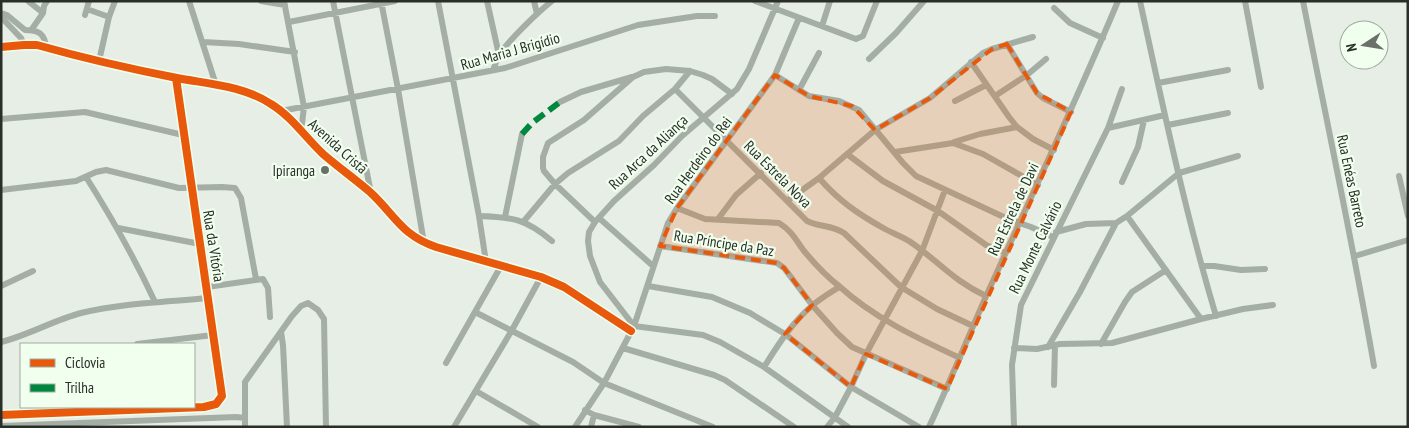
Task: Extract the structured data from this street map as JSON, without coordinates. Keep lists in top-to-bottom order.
{
  "streets": {
    "street": [
      "Rua Maria J Brigídio",
      "Avenida Cristã",
      "Rua Arca da Aliança",
      "Rua Herdeiro do Rei",
      "Rua Estrela Nova",
      "Rua Enéas Barreto",
      "Rua Estrela de Davi",
      "Rua Príncipe da Paz",
      "Rua da Vitória",
      "Rua Monte Calvário"
    ]
  },
  "crossings": [
    ["Rua Maria J Brigídio", "Avenida Cristã"],
    ["Avenida Cristã", "Rua Arca da Aliança"],
    ["Avenida Cristã", "Rua Herdeiro do Rei"],
    ["Avenida Cristã", "Rua da Vitória"],
    ["Rua Arca da Aliança", "Rua Herdeiro do Rei"],
    ["Rua Arca da Aliança", "Rua Estrela Nova"],
    ["Rua Herdeiro do Rei", "Rua Estrela Nova"],
    ["Rua Herdeiro do Rei", "Rua Príncipe da Paz"],
    ["Rua Estrela Nova", "Rua Estrela de Davi"],
    ["Rua Estrela de Davi", "Rua Príncipe da Paz"]
  ],
  "places": ["Ipiranga"],
  "legend": ["Ciclovia", "Trilha"],
  "north": "left"
}
